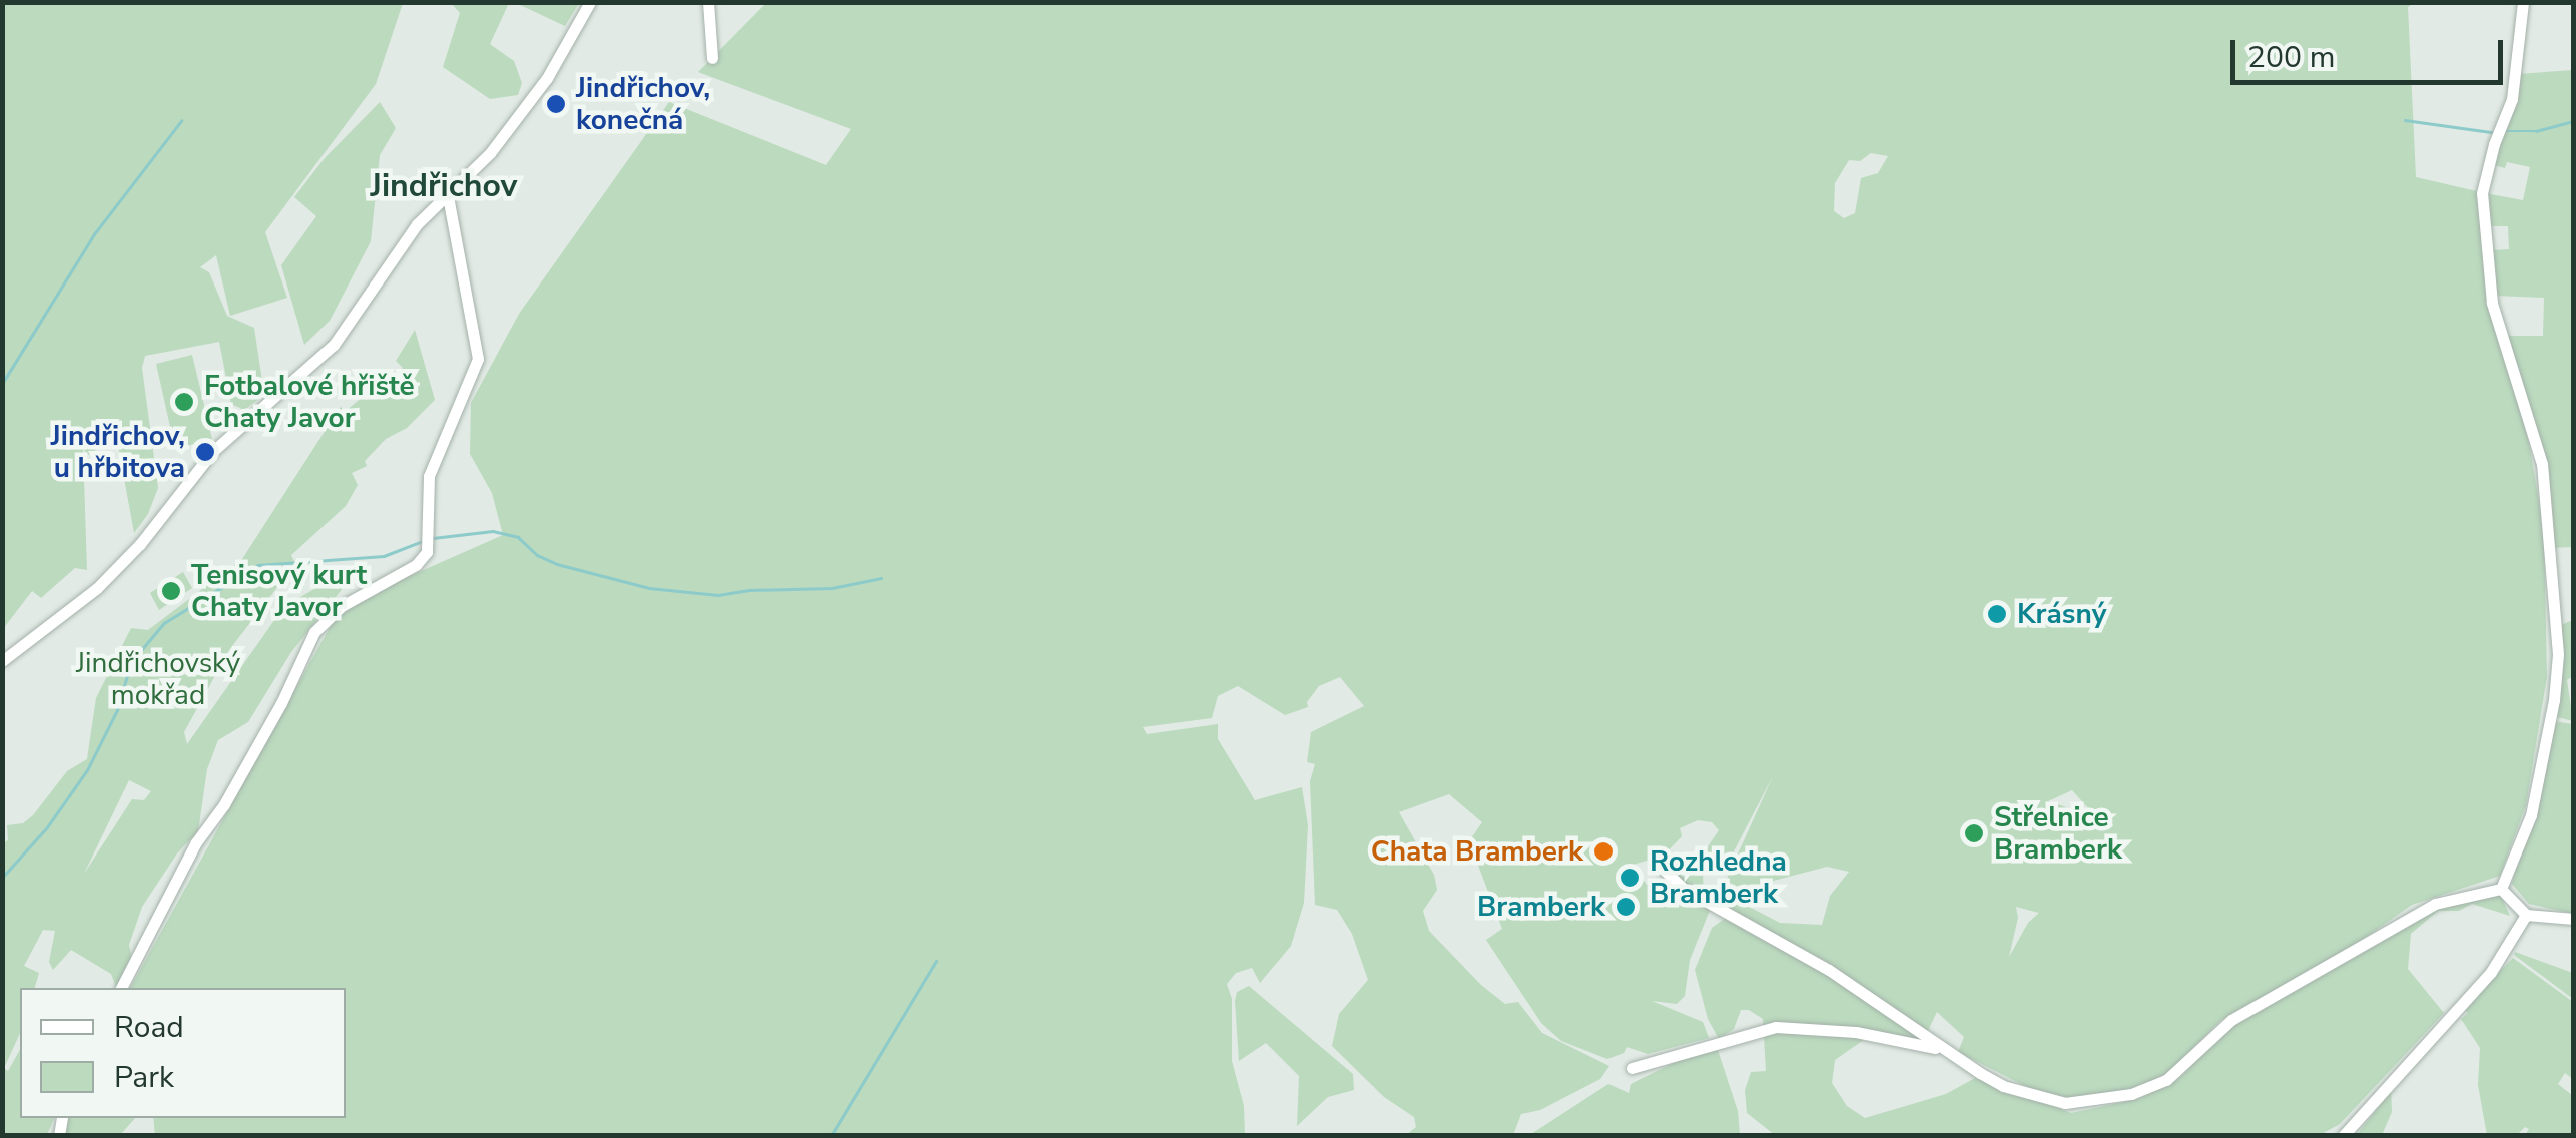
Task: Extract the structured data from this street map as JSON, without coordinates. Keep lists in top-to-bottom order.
{
  "districts": ["Jindřichov"],
  "parks": ["Jindřichovský mokřad"],
  "places": [
    "Jindřichov, konečná",
    "Fotbalové hřiště Chaty Javor",
    "Jindřichov, u hřbitova",
    "Tenisový kurt Chaty Javor",
    "Krásný",
    "Střelnice Bramberk",
    "Chata Bramberk",
    "Rozhledna Bramberk",
    "Bramberk"
  ],
  "legend": ["Road", "Park"],
  "scale_bar": "200 m"
}
